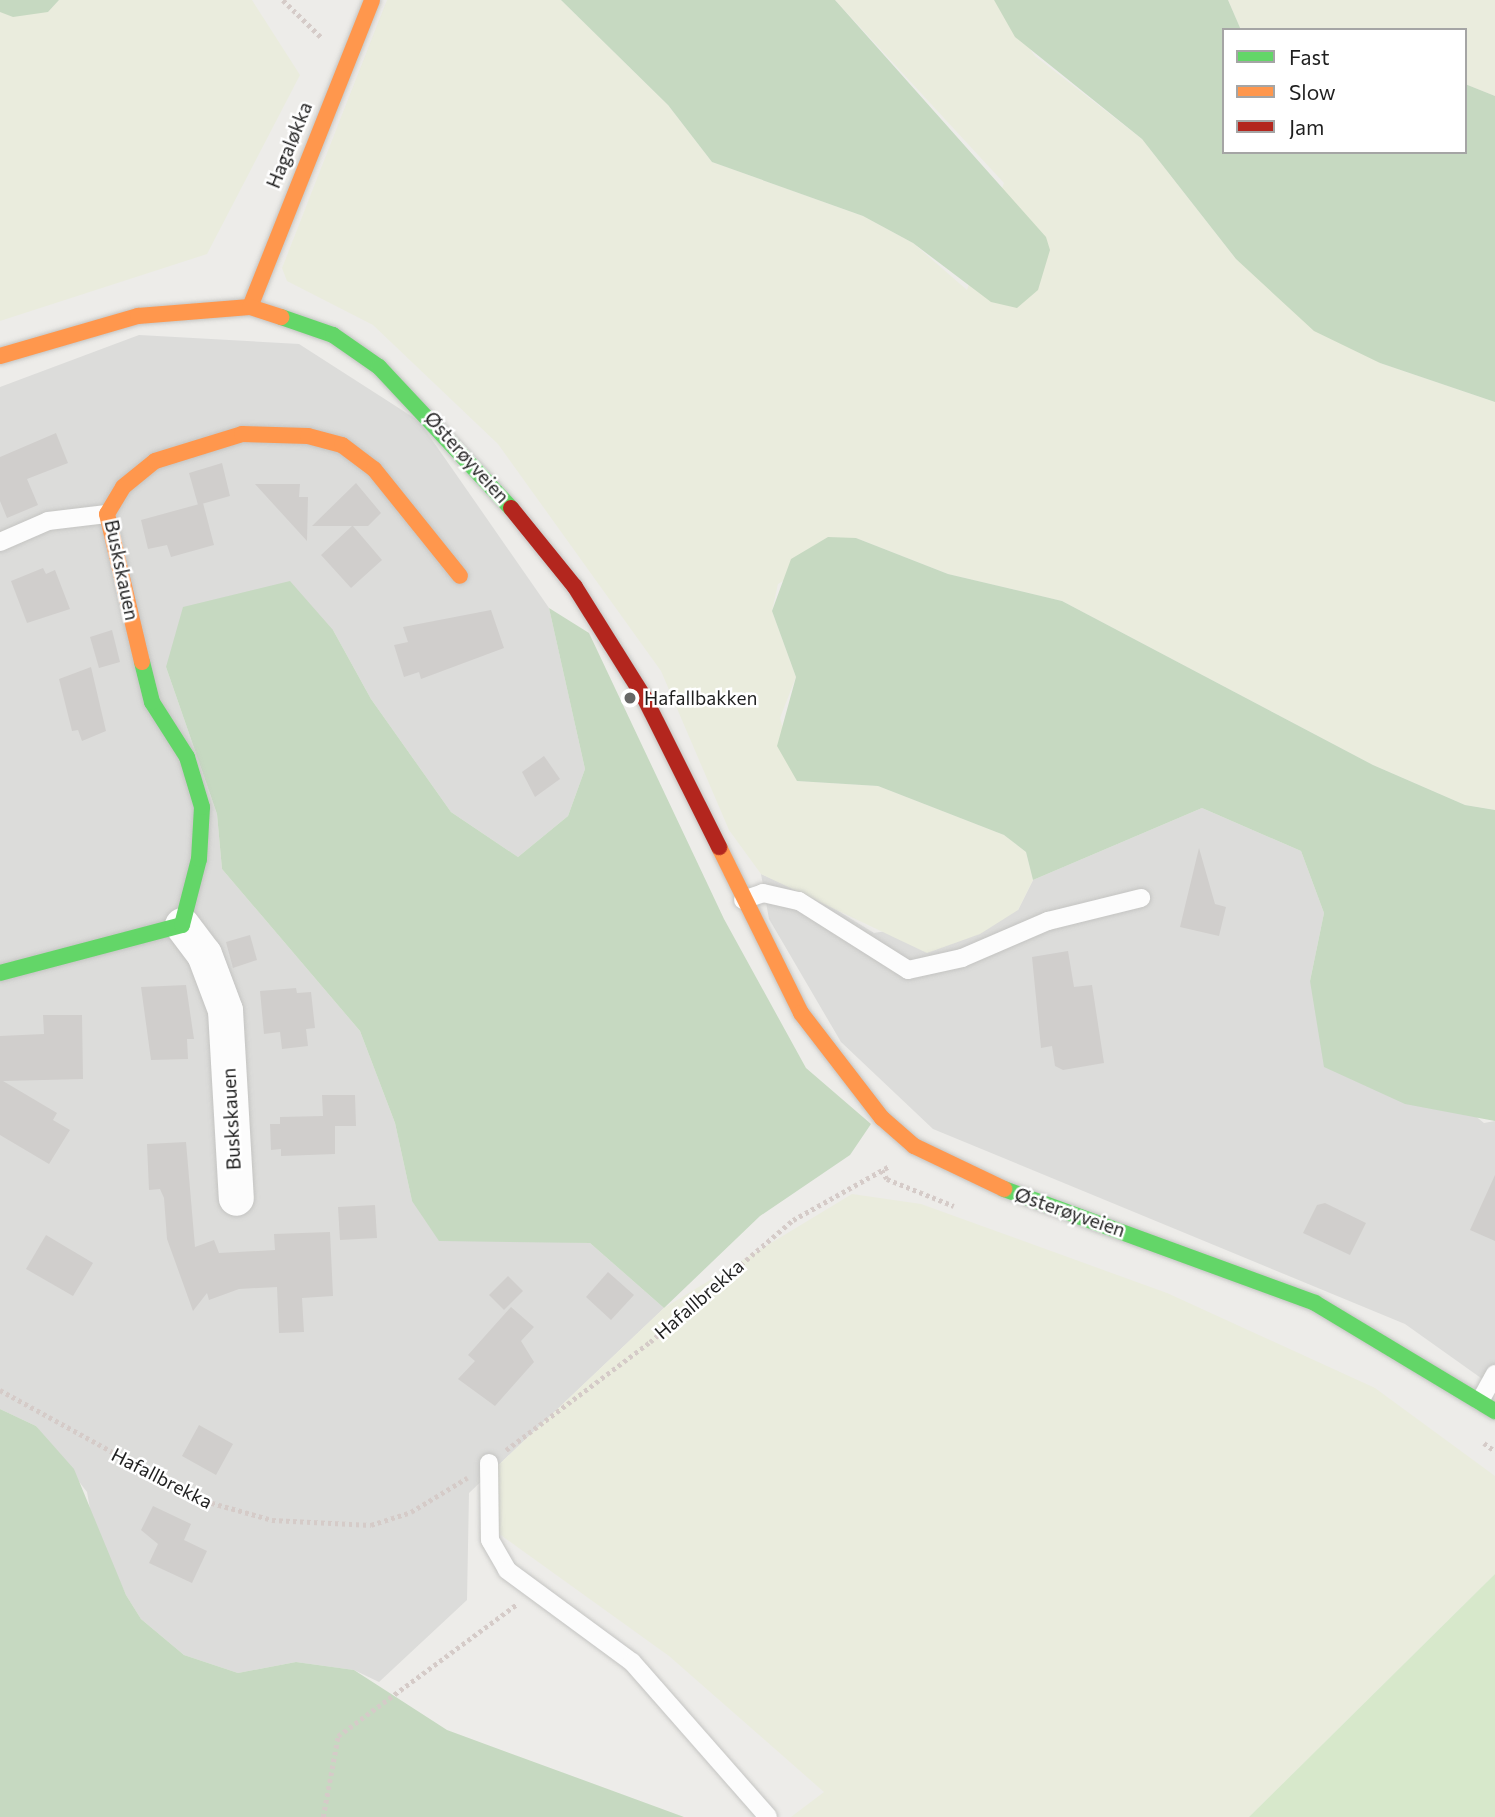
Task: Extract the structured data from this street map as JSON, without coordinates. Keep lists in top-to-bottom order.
{
  "streets": {
    "main road": ["Hagaløkka", "Østerøyveien", "Buskskauen"],
    "path": ["Hafallbrekka"]
  },
  "crossings": [
    ["Hagaløkka", "Østerøyveien"],
    ["Østerøyveien", "Hafallbrekka"]
  ],
  "places": ["Hafallbakken"],
  "legend": ["Fast", "Slow", "Jam"]
}
